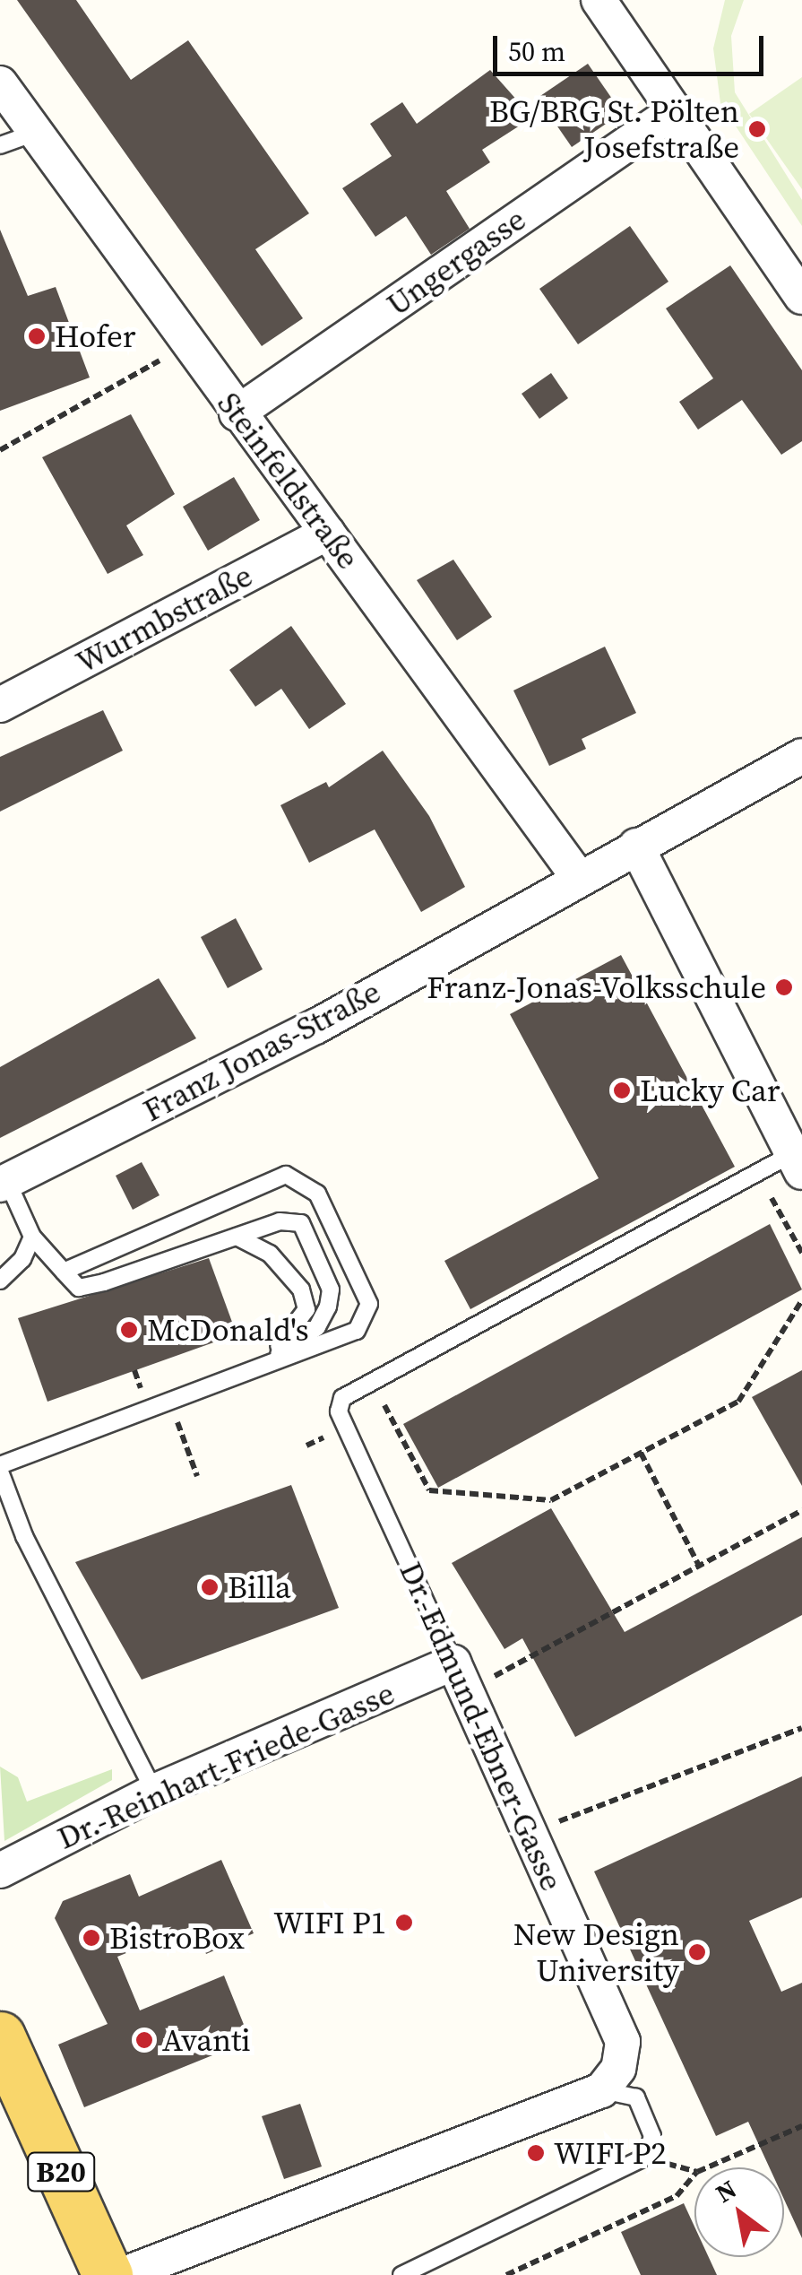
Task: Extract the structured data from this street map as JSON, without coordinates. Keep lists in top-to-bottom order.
{
  "streets": {
    "main road": ["B20"],
    "street": [
      "Ungergasse",
      "Steinfeldstraße",
      "Wurmbstraße",
      "Franz Jonas-Straße",
      "Dr.-Edmund-Ebner-Gasse",
      "Dr.-Reinhart-Friede-Gasse"
    ]
  },
  "crossings": [
    ["Ungergasse", "Steinfeldstraße"],
    ["Steinfeldstraße", "Wurmbstraße"],
    ["Steinfeldstraße", "Franz Jonas-Straße"],
    ["Dr.-Edmund-Ebner-Gasse", "Dr.-Reinhart-Friede-Gasse"]
  ],
  "places": [
    "BG/BRG St. Pölten Josefstraße",
    "Hofer",
    "Franz-Jonas-Volksschule",
    "Lucky Car",
    "McDonald's",
    "Billa",
    "WIFI P1",
    "BistroBox",
    "New Design University",
    "Avanti",
    "WIFI P2"
  ],
  "scale_bar": "50 m",
  "north": "top left"
}
